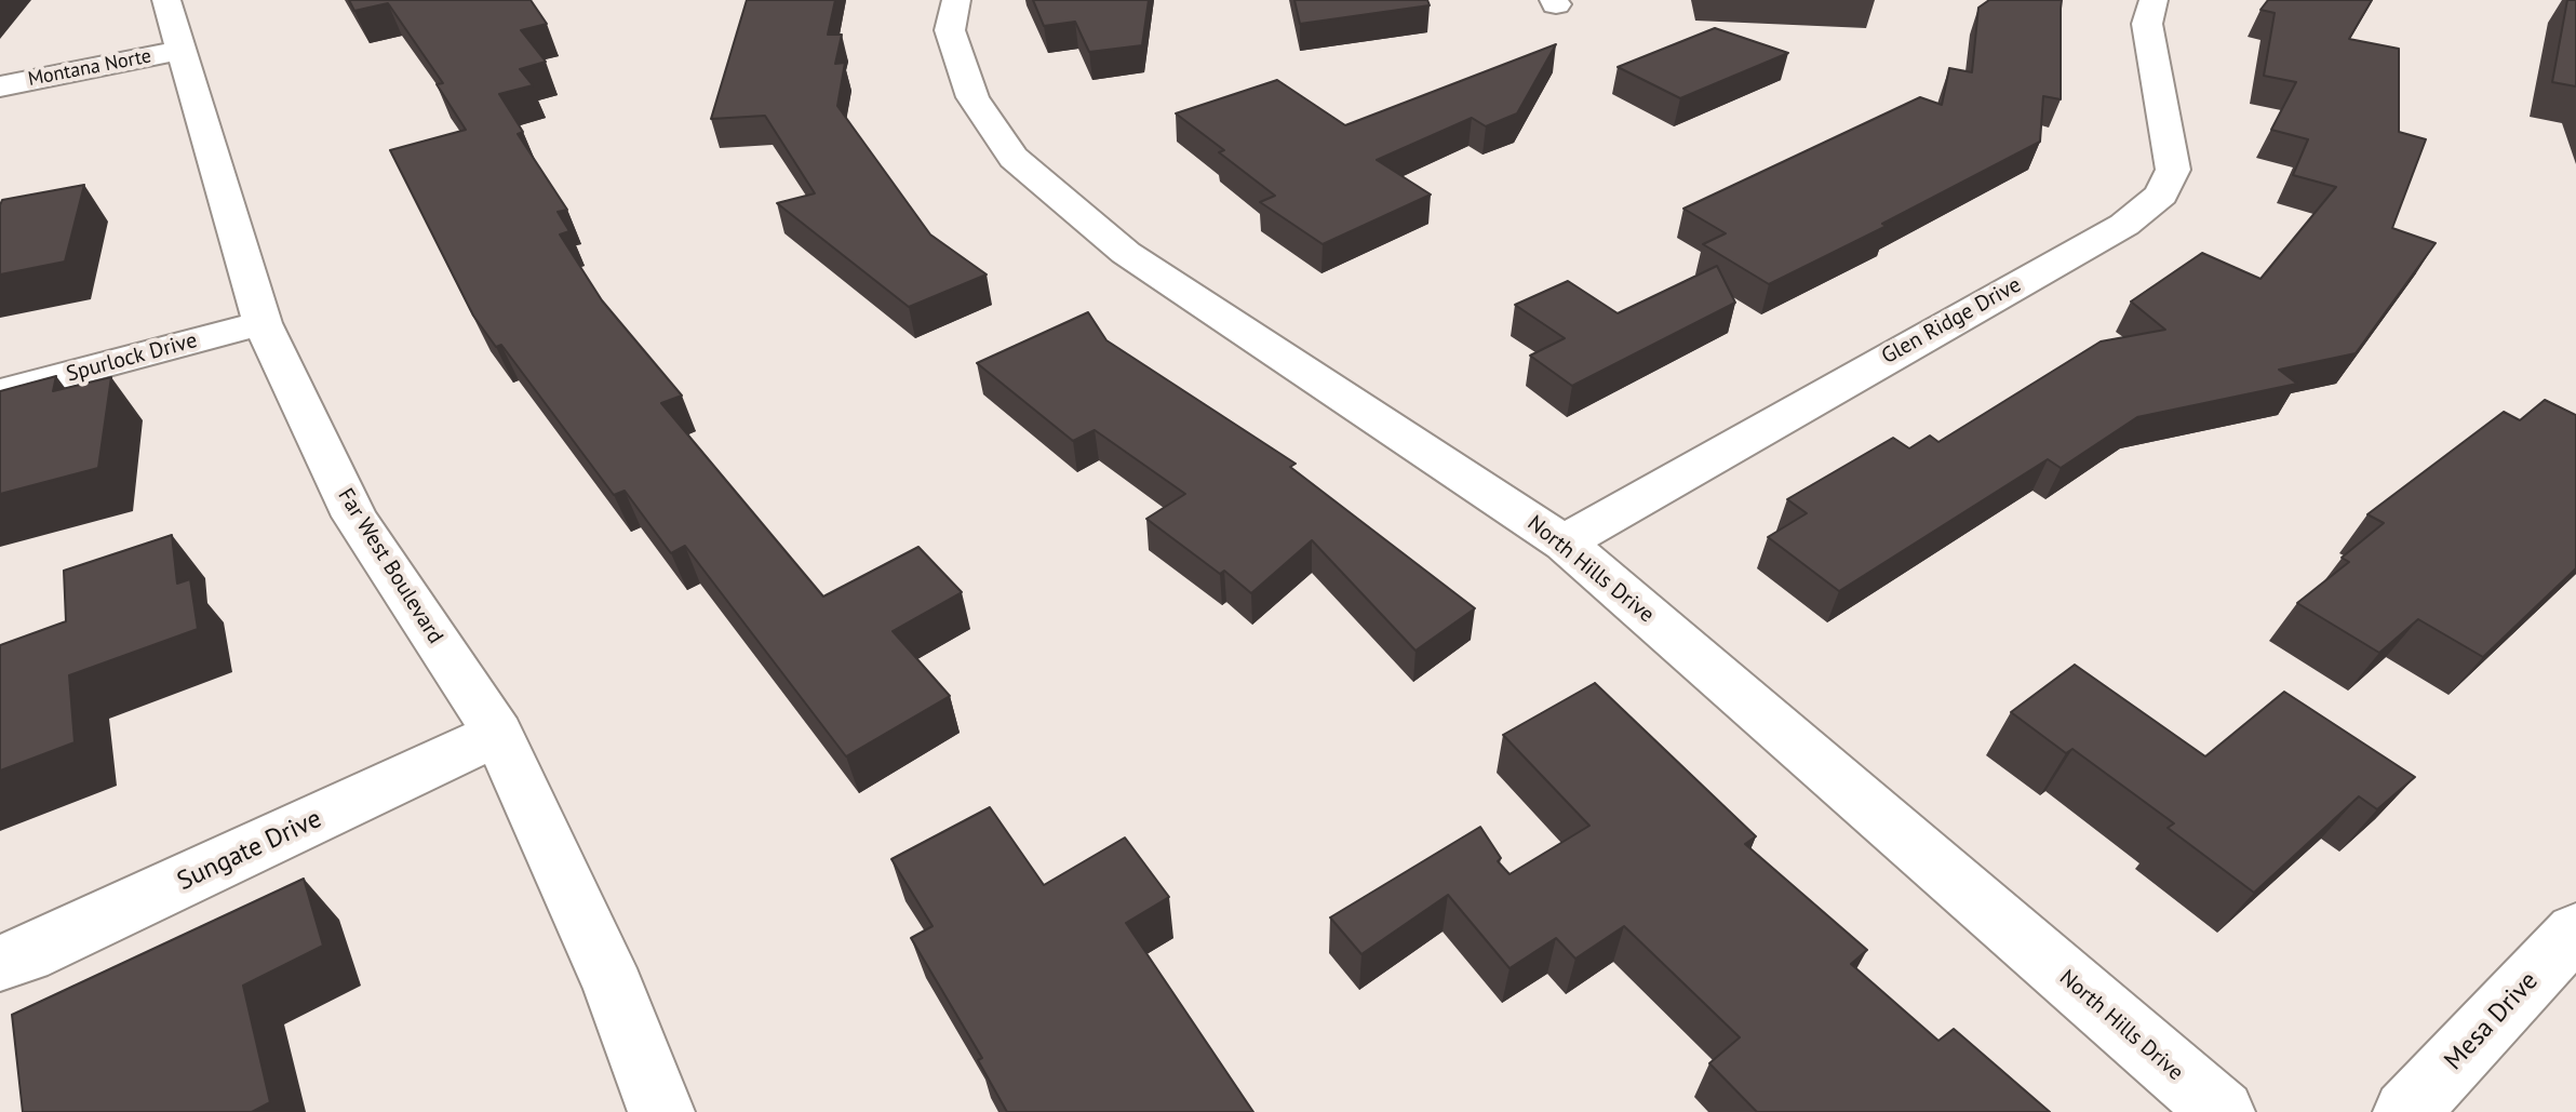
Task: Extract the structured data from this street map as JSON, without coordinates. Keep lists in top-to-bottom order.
{
  "streets": {
    "street": [
      "Montana Norte",
      "Glen Ridge Drive",
      "Spurlock Drive",
      "Far West Boulevard",
      "North Hills Drive",
      "Sungate Drive",
      "Mesa Drive"
    ]
  },
  "crossings": [
    ["Montana Norte", "Far West Boulevard"],
    ["Glen Ridge Drive", "North Hills Drive"],
    ["Spurlock Drive", "Far West Boulevard"],
    ["Far West Boulevard", "Sungate Drive"]
  ]
}
